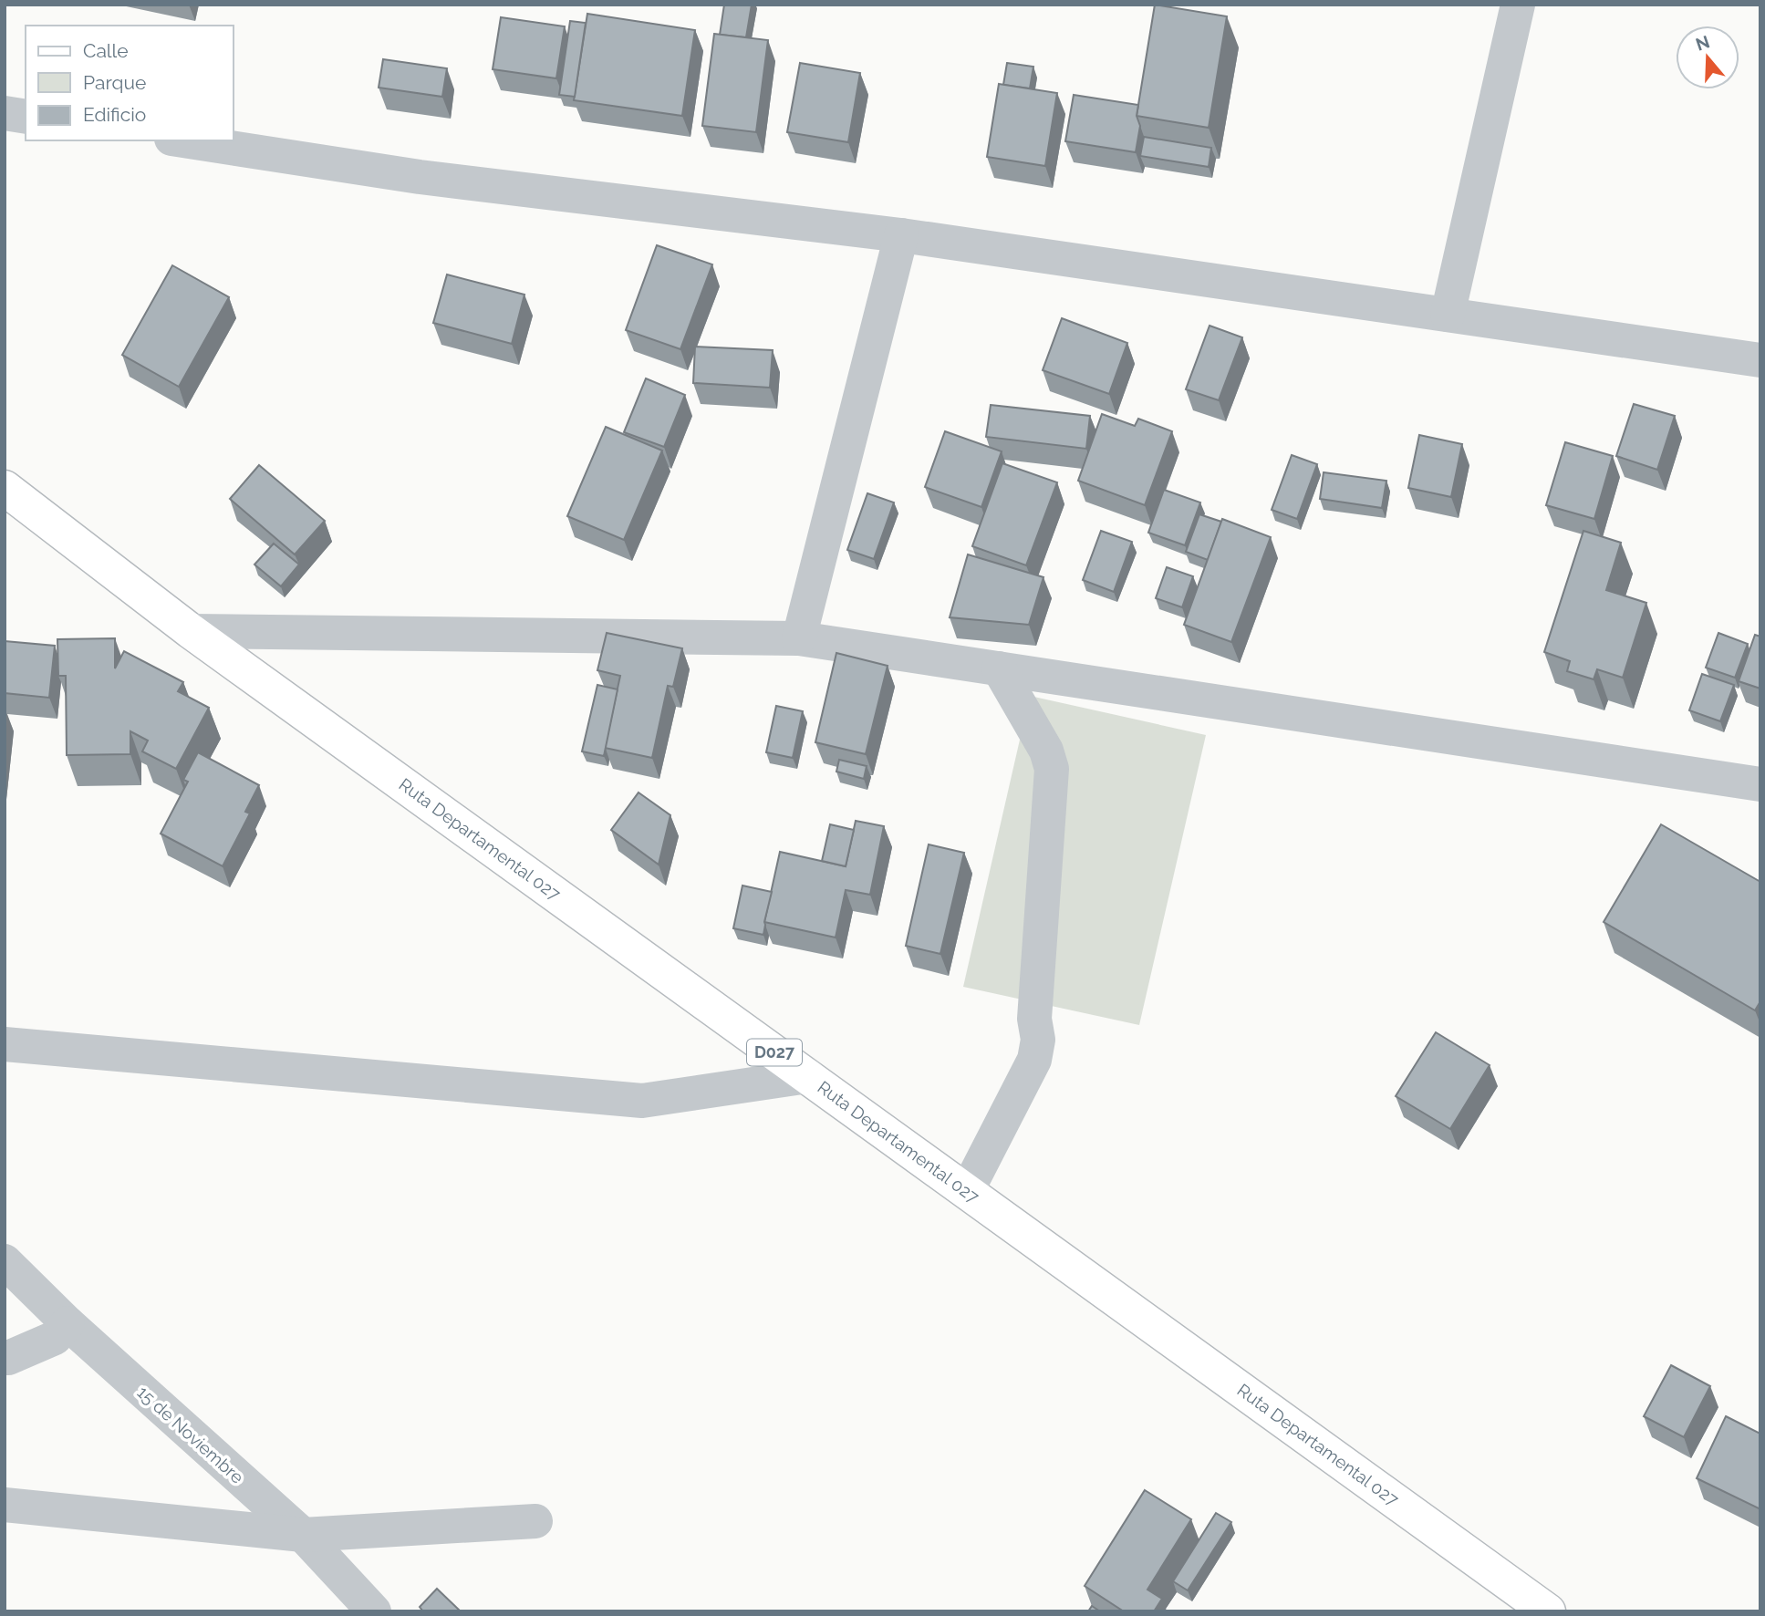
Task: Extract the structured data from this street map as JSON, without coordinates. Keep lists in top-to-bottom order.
{
  "streets": {
    "main road": ["Ruta Departamental 027", "D027"],
    "street": ["15 de Noviembre"]
  },
  "legend": ["Calle", "Parque", "Edificio"],
  "north": "top"
}
